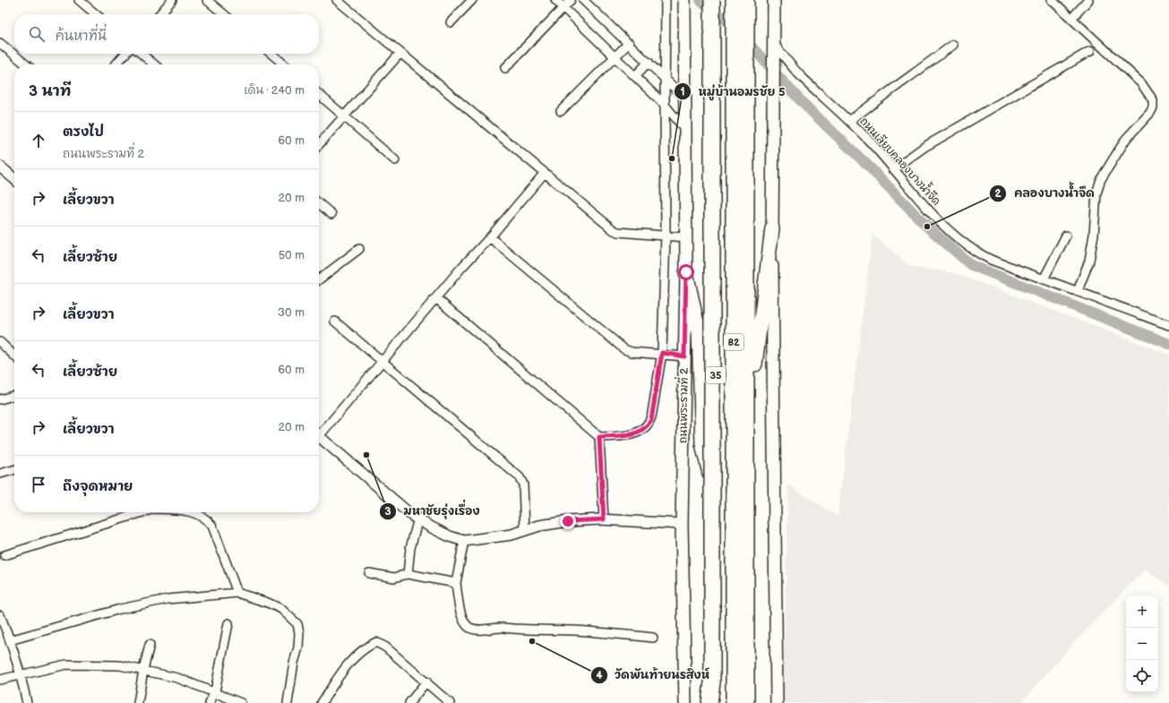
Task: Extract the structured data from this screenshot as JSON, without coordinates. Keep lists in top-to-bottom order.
{
  "streets": {
    "highway": ["82", "35"],
    "main road": ["ถนนพระรามที่ 2"],
    "street": ["ถนนเลียบคลองบางน้ำจืด"]
  },
  "crossings": [
    ["82", "35"]
  ],
  "places": [
    "หมู่บ้านอมรชัย 5",
    "คลองบางน้ำจืด",
    "มหาชัยรุ่งเรื่อง",
    "วัดพันท้ายนรสิงห์"
  ],
  "page": {
    "search": "ค้นหาที่นี่",
    "heading": ["3 นาที", "เดิน · 240 m"],
    "list": [
      ["ตรงไป", "ถนนพระรามที่ 2", "60 m"],
      ["เลี้ยวขวา", "20 m"],
      ["เลี้ยวซ้าย", "50 m"],
      ["เลี้ยวขวา", "30 m"],
      ["เลี้ยวซ้าย", "60 m"],
      ["เลี้ยวขวา", "20 m"],
      "ถึงจุดหมาย"
    ],
    "map_buttons": ["+", "−"]
  }
}
